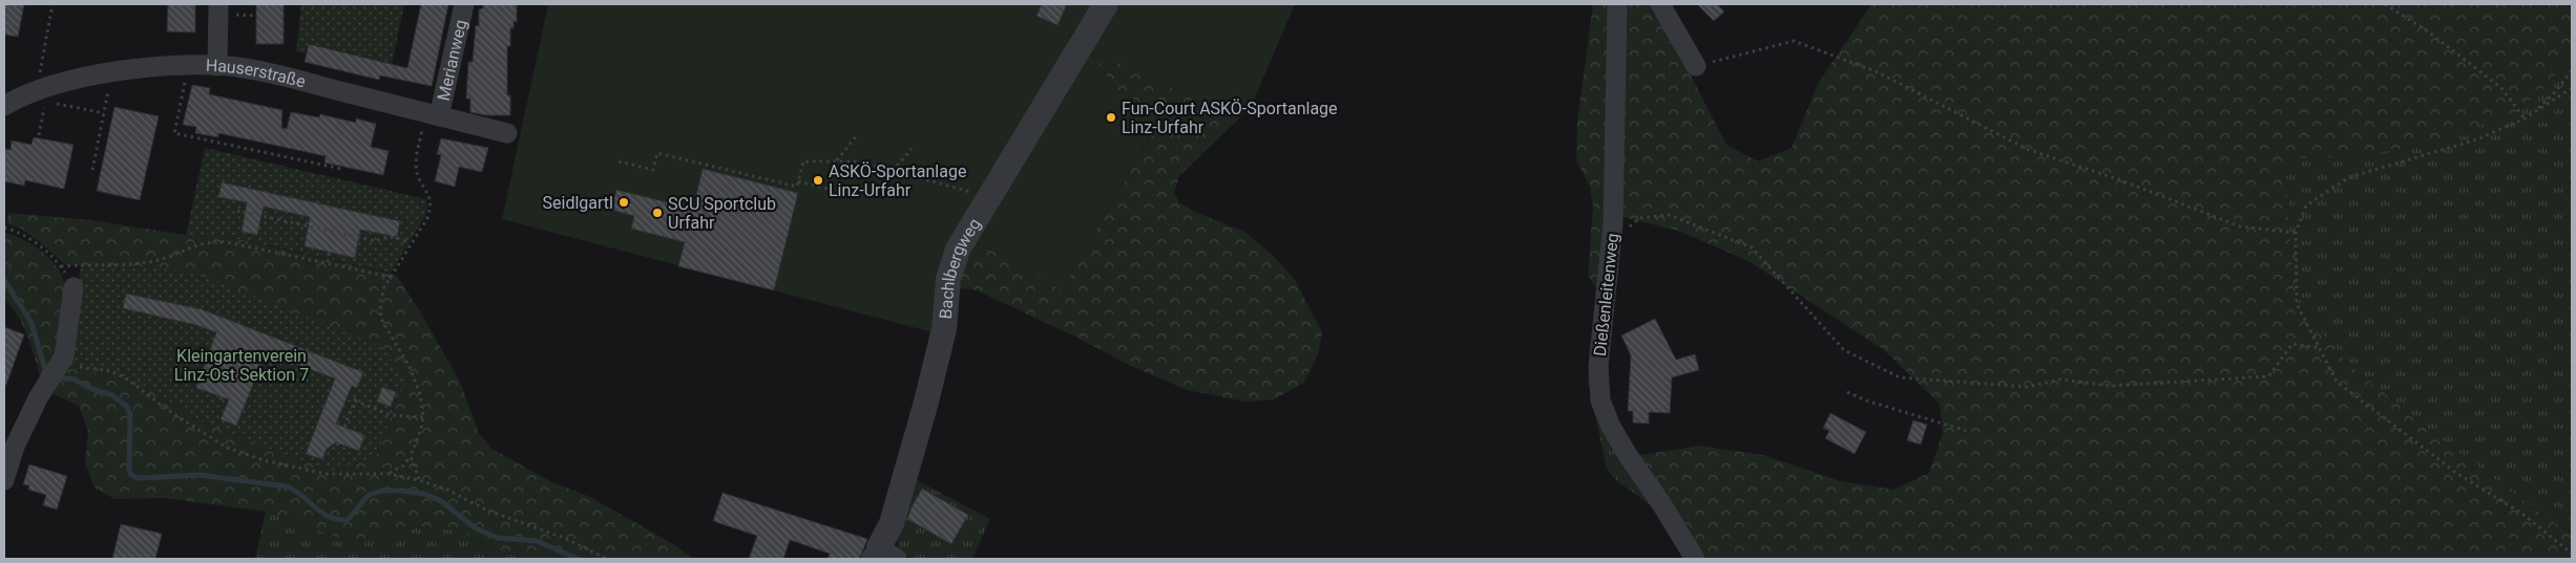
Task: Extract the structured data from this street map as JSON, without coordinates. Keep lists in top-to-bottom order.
{
  "streets": {
    "street": [
      "Merianweg",
      "Hauserstraße",
      "Bachlbergweg",
      "Dießenleitenweg"
    ]
  },
  "crossings": [
    ["Merianweg", "Hauserstraße"]
  ],
  "parks": ["Kleingartenverein Linz-Ost Sektion 7"],
  "places": [
    "Fun-Court ASKÖ-Sportanlage Linz-Urfahr",
    "ASKÖ-Sportanlage Linz-Urfahr",
    "Seidlgartl",
    "SCU Sportclub Urfahr"
  ]
}
